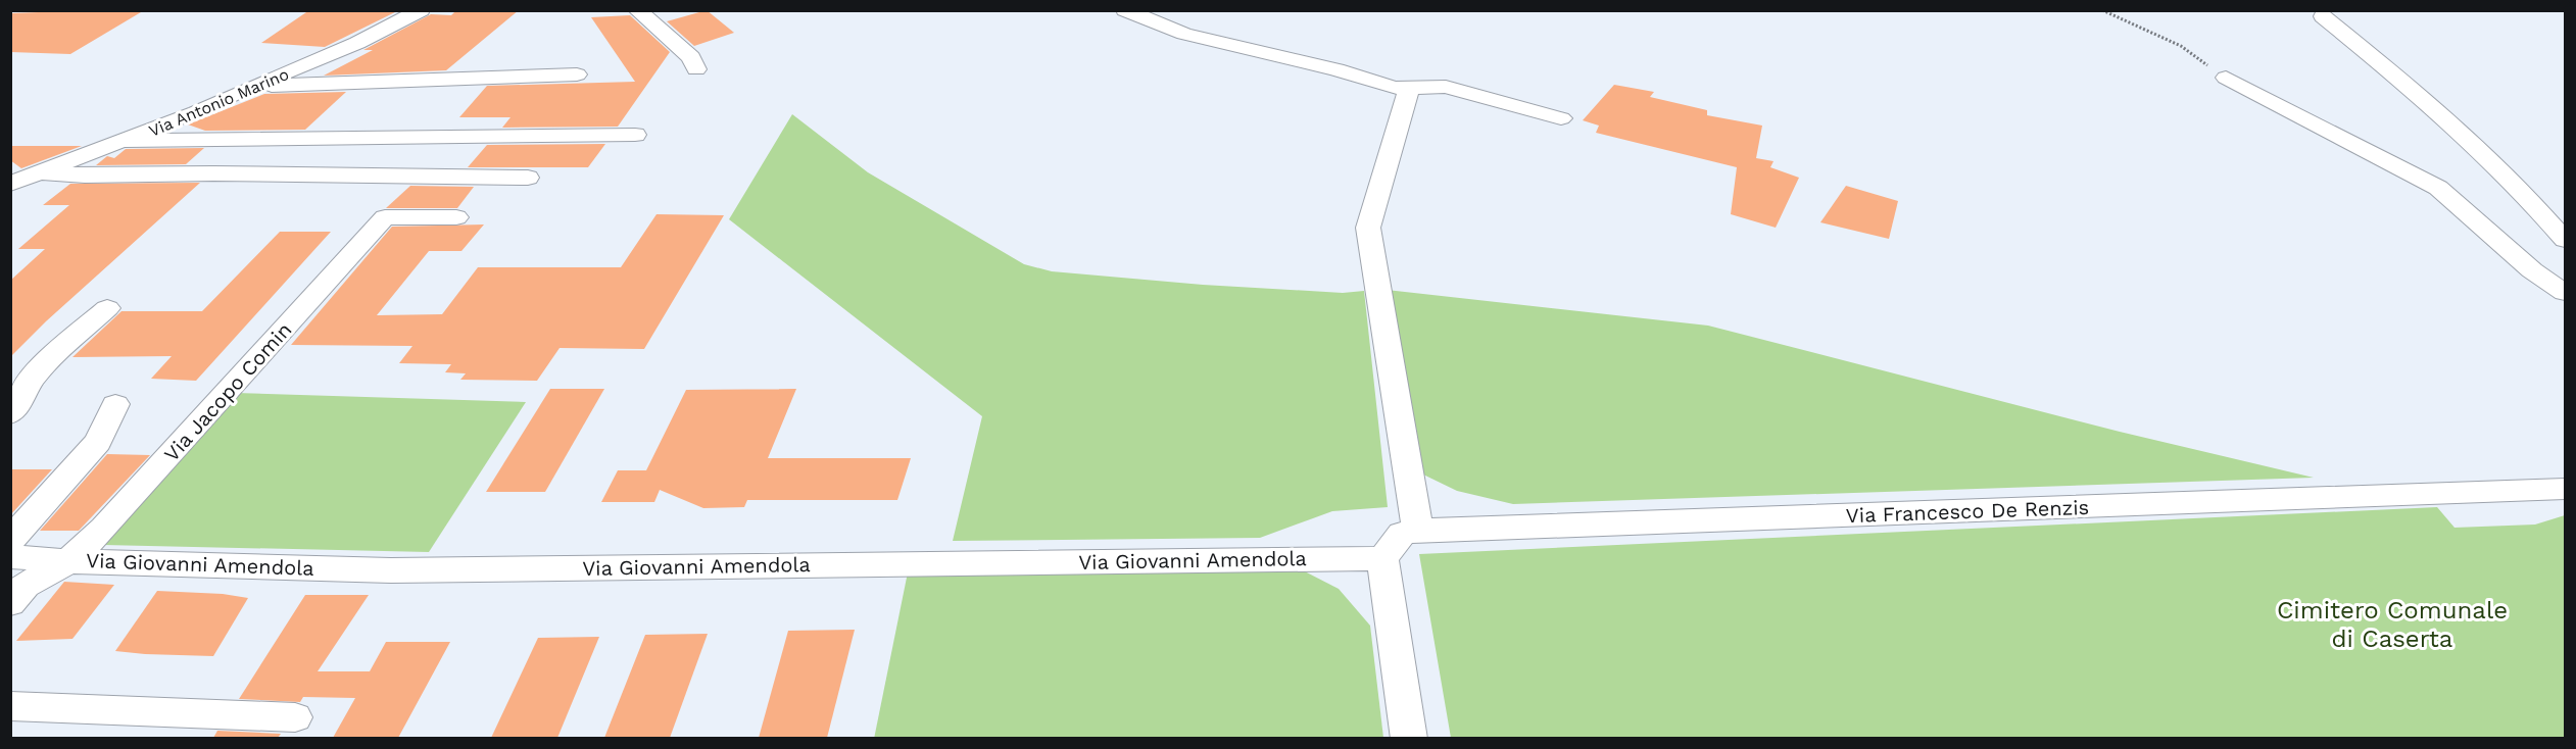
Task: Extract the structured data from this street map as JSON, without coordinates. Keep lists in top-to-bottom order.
{
  "streets": {
    "street": [
      "Via Antonio Marino",
      "Via Jacopo Comin",
      "Via Francesco De Renzis",
      "Via Giovanni Amendola"
    ]
  },
  "crossings": [
    ["Via Jacopo Comin", "Via Giovanni Amendola"],
    ["Via Francesco De Renzis", "Via Giovanni Amendola"]
  ],
  "parks": ["Cimitero Comunale di Caserta"]
}
